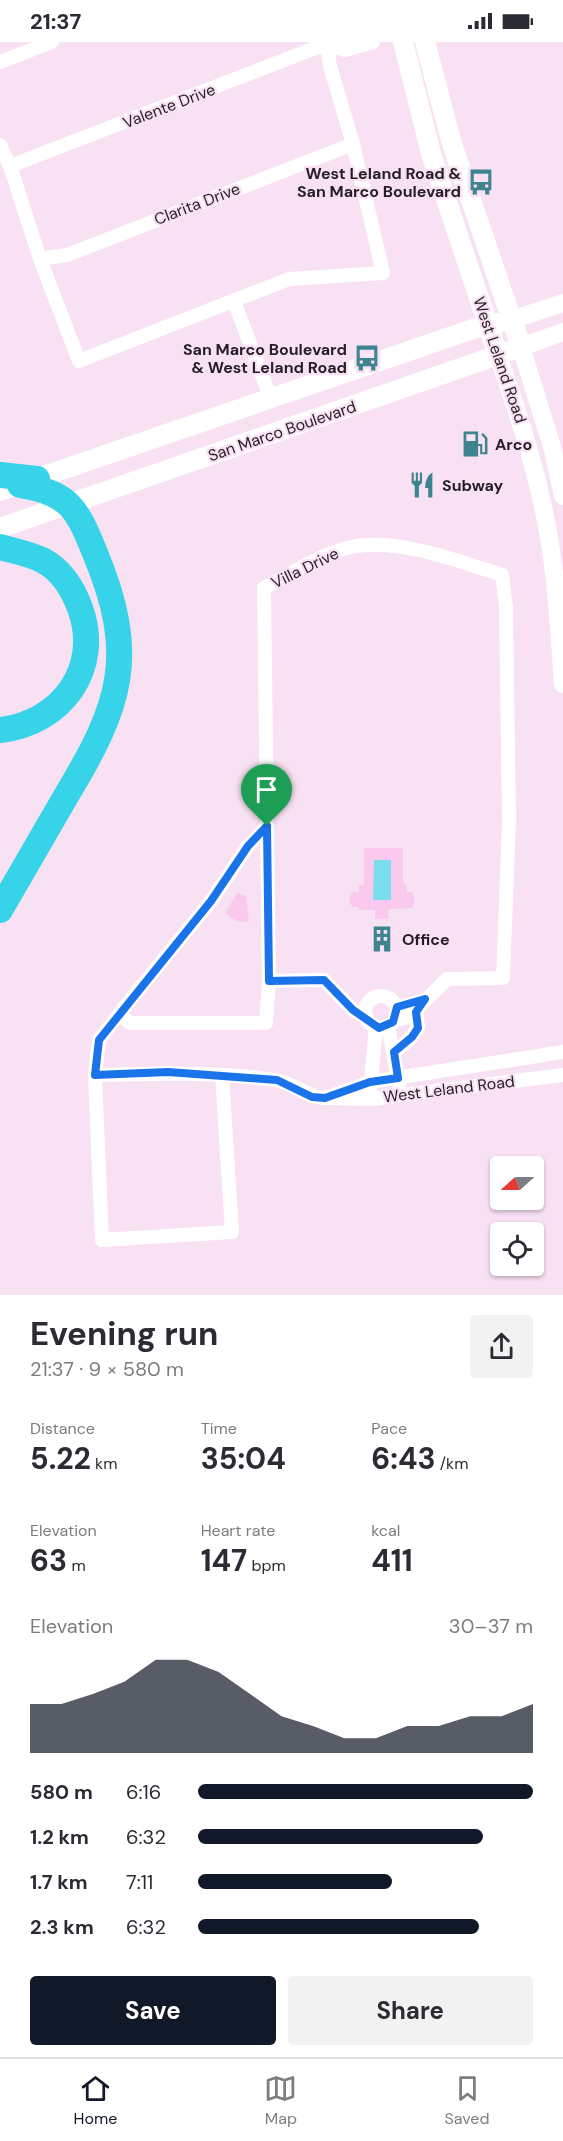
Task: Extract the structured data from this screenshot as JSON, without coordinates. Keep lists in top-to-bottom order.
{
  "streets": {
    "main road": ["West Leland Road", "San Marco Boulevard"],
    "street": ["Valente Drive", "Clarita Drive", "Villa Drive"]
  },
  "crossings": [
    ["West Leland Road", "San Marco Boulevard"]
  ],
  "places": {
    "bus stop": ["West Leland Road & San Marco Boulevard", "San Marco Boulevard & West Leland Road"],
    "fuel station": ["Arco"],
    "restaurant": ["Subway"],
    "building": ["Office"]
  },
  "north": "left",
  "page": {
    "status": "21:37",
    "heading": ["Evening run", "21:37 · 9 × 580 m"],
    "stats": [
      ["Distance", "5.22 km"],
      ["Time", "35:04"],
      ["Pace", "6:43 /km"],
      ["Elevation", "63 m"],
      ["Heart rate", "147 bpm"],
      ["kcal", "411"]
    ],
    "chart": ["Elevation", "30–37 m"],
    "list": [
      {
        "name": "580 m",
        "note": "6:16"
      },
      {
        "name": "1.2 km",
        "note": "6:32"
      },
      {
        "name": "1.7 km",
        "note": "7:11"
      },
      {
        "name": "2.3 km",
        "note": "6:32"
      }
    ],
    "buttons": ["Save", "Share"],
    "tabs": ["Home", "Map", "Saved"]
  }
}
